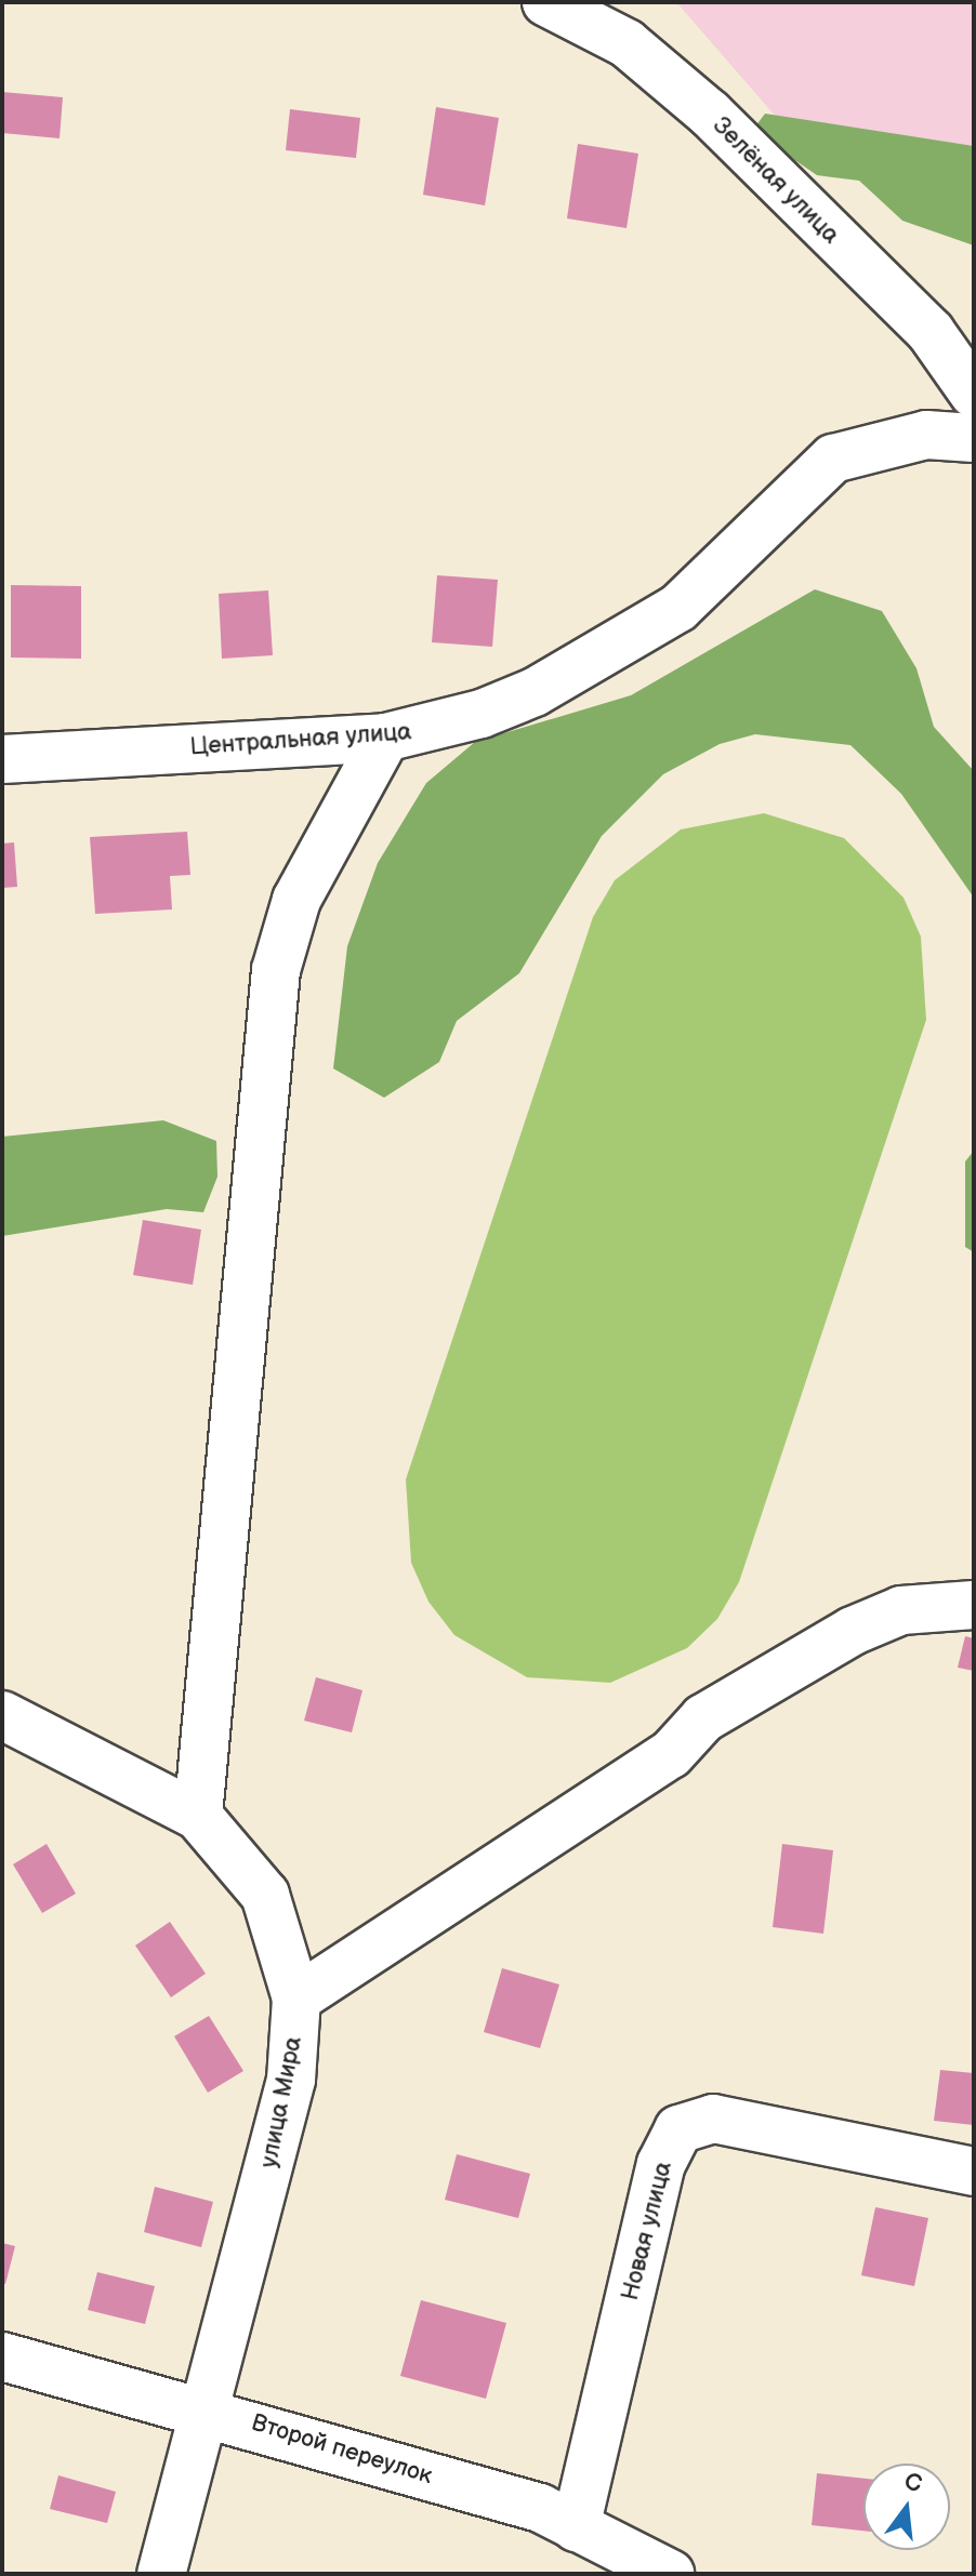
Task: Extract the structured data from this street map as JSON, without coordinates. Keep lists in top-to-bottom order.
{
  "streets": {
    "street": [
      "Зелёная улица",
      "Центральная улица",
      "улица Мира",
      "Новая улица",
      "Второй переулок"
    ]
  },
  "crossings": [
    ["улица Мира", "Второй переулок"],
    ["Новая улица", "Второй переулок"]
  ],
  "north": "top"
}
